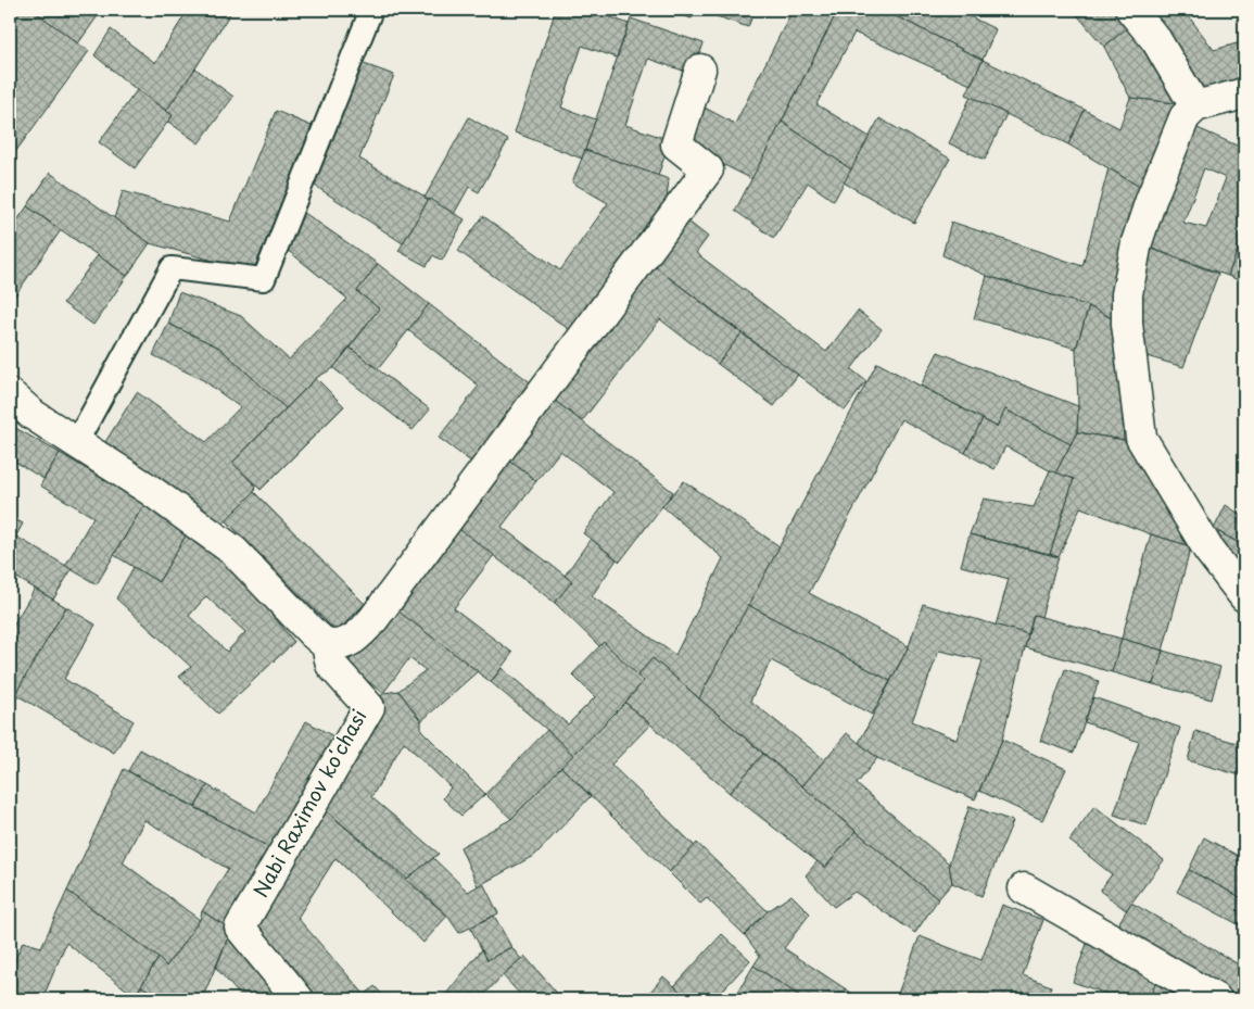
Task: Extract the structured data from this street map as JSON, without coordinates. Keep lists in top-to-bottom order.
{
  "streets": {
    "street": ["Nabi Raximov koʻchasi"]
  }
}
